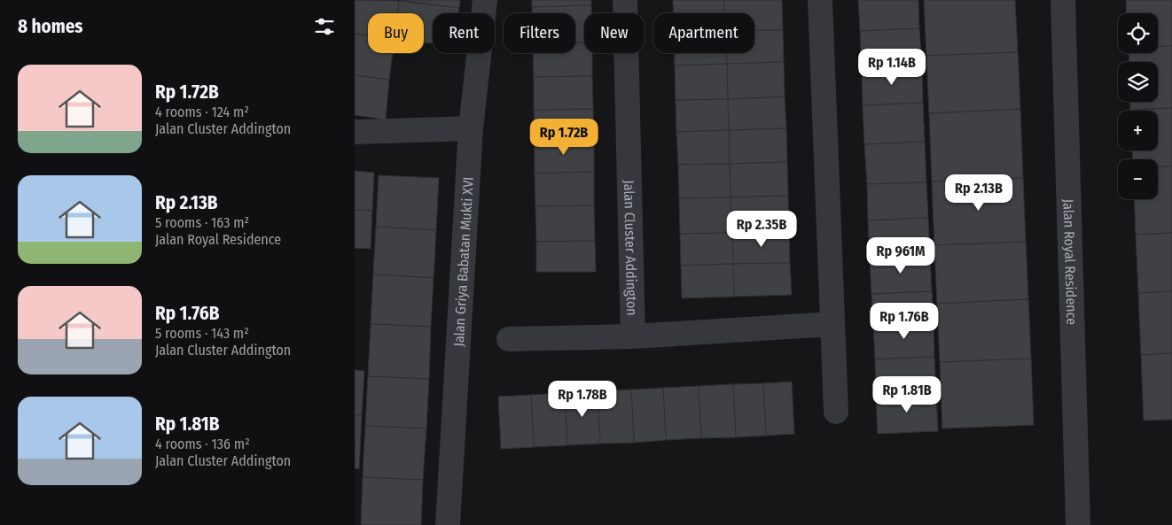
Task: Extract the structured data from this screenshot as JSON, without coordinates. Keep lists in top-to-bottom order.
{
  "streets": {
    "street": ["Jalan Cluster Addington", "Jalan Griya Babatan Mukti XVI", "Jalan Royal Residence"]
  },
  "page": {
    "heading": "8 homes",
    "map_buttons": ["+", "−"],
    "chip": [
      "Buy",
      "Rent",
      "Filters",
      "New",
      "Apartment"
    ],
    "price": [
      "Rp 1.14B",
      "Rp 1.72B",
      "Rp 2.13B",
      "Rp 2.35B",
      "Rp 961M",
      "Rp 1.76B",
      "Rp 1.81B",
      "Rp 1.78B"
    ],
    "list": [
      {
        "name": "Rp 1.72B",
        "note": "4 rooms · 124 m² · Jalan Cluster Addington"
      },
      {
        "name": "Rp 2.13B",
        "note": "5 rooms · 163 m² · Jalan Royal Residence"
      },
      {
        "name": "Rp 1.76B",
        "note": "5 rooms · 143 m² · Jalan Cluster Addington"
      },
      {
        "name": "Rp 1.81B",
        "note": "4 rooms · 136 m² · Jalan Cluster Addington"
      }
    ]
  }
}
